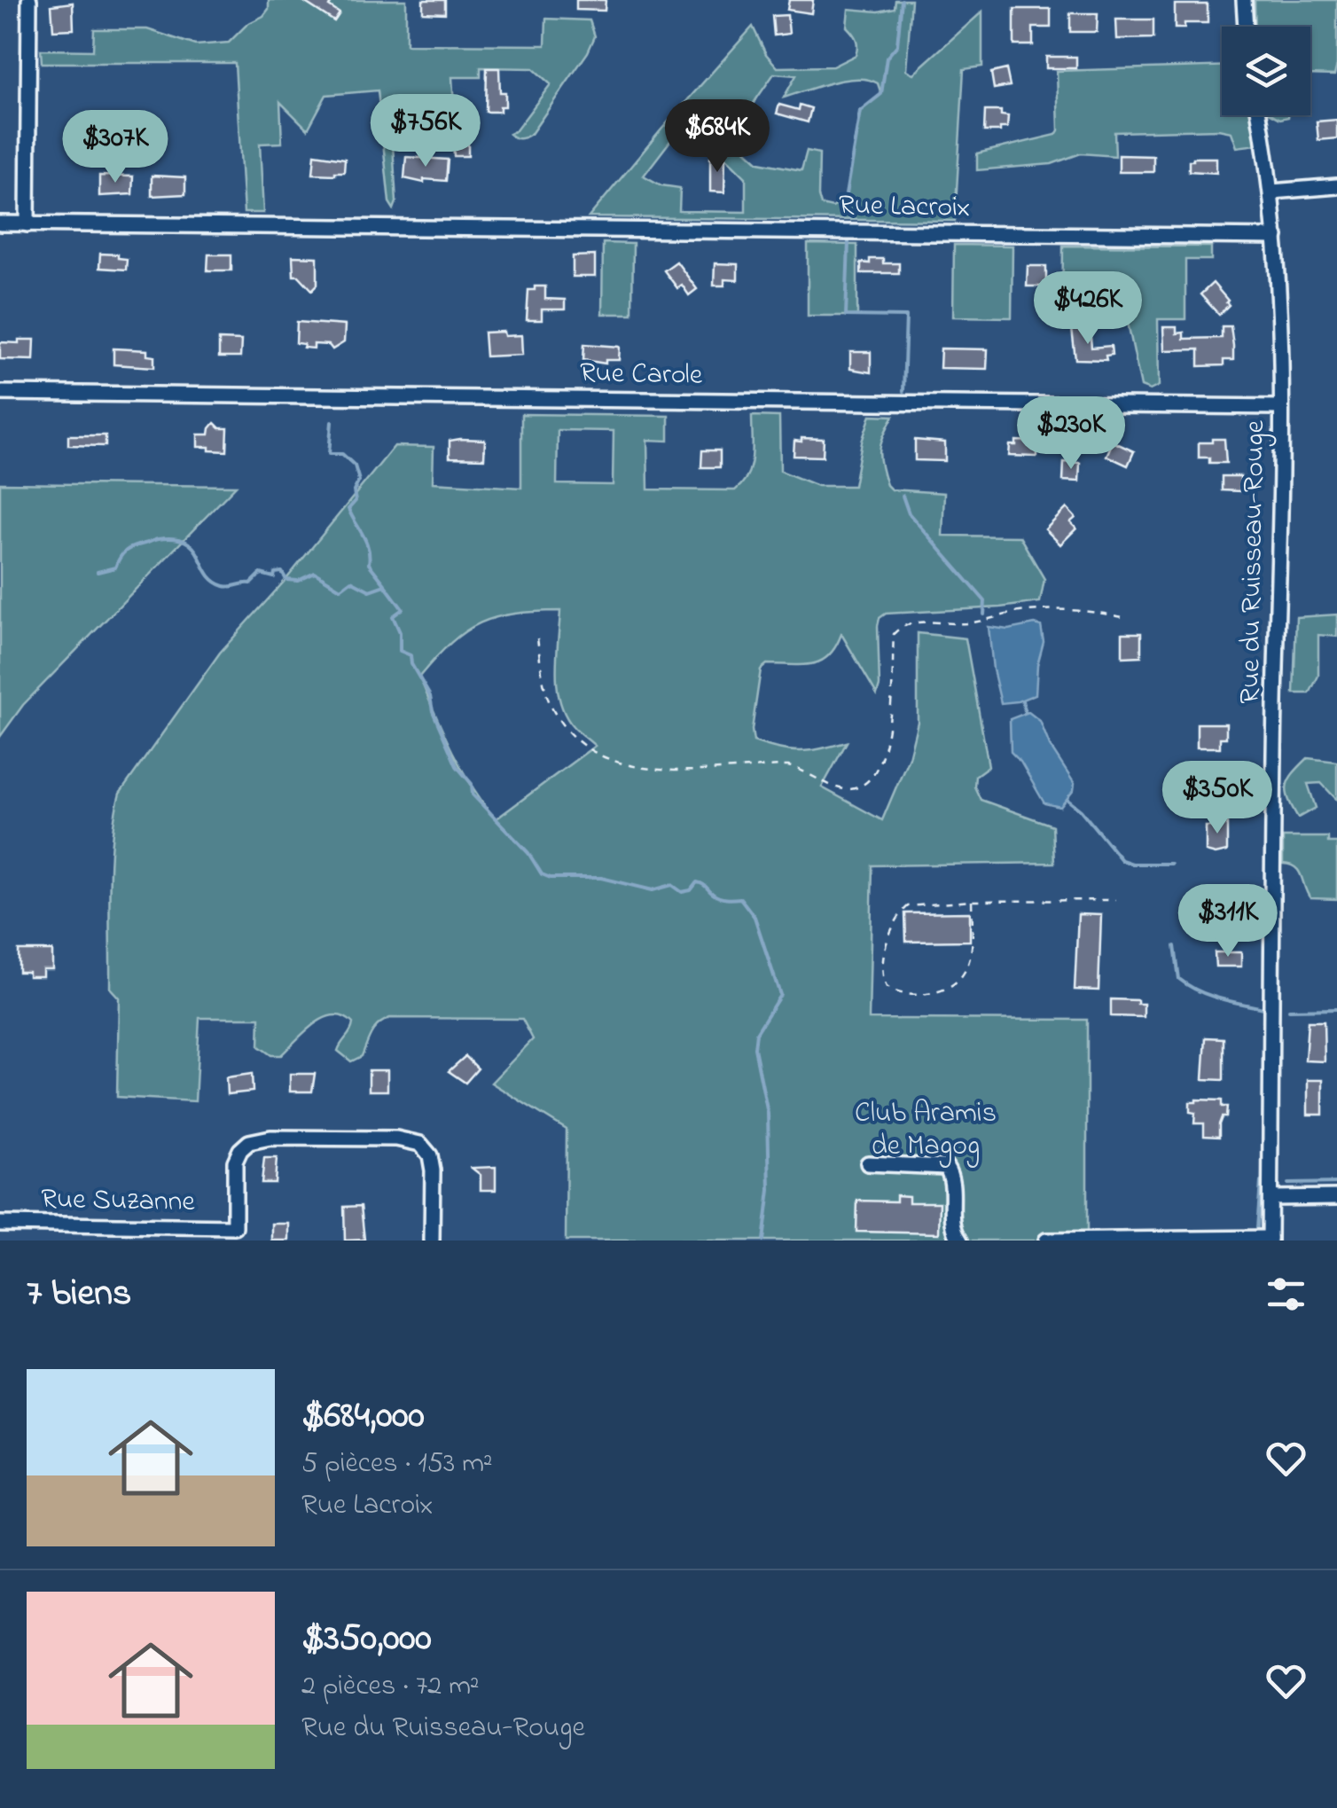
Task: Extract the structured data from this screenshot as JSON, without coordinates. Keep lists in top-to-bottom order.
{
  "streets": {
    "street": [
      "Rue Lacroix",
      "Rue Carole",
      "Rue du Ruisseau-Rouge",
      "Rue Suzanne"
    ]
  },
  "crossings": [
    ["Rue Lacroix", "Rue du Ruisseau-Rouge"],
    ["Rue Carole", "Rue du Ruisseau-Rouge"]
  ],
  "parks": ["Club Aramis de Magog"],
  "page": {
    "price": [
      "$756K",
      "$684K",
      "$307K",
      "$426K",
      "$230K",
      "$350K",
      "$311K"
    ],
    "heading": "7 biens",
    "list": [
      {
        "name": "$684,000",
        "note": "5 pièces · 153 m² · Rue Lacroix"
      },
      {
        "name": "$350,000",
        "note": "2 pièces · 72 m² · Rue du Ruisseau-Rouge"
      }
    ]
  }
}
